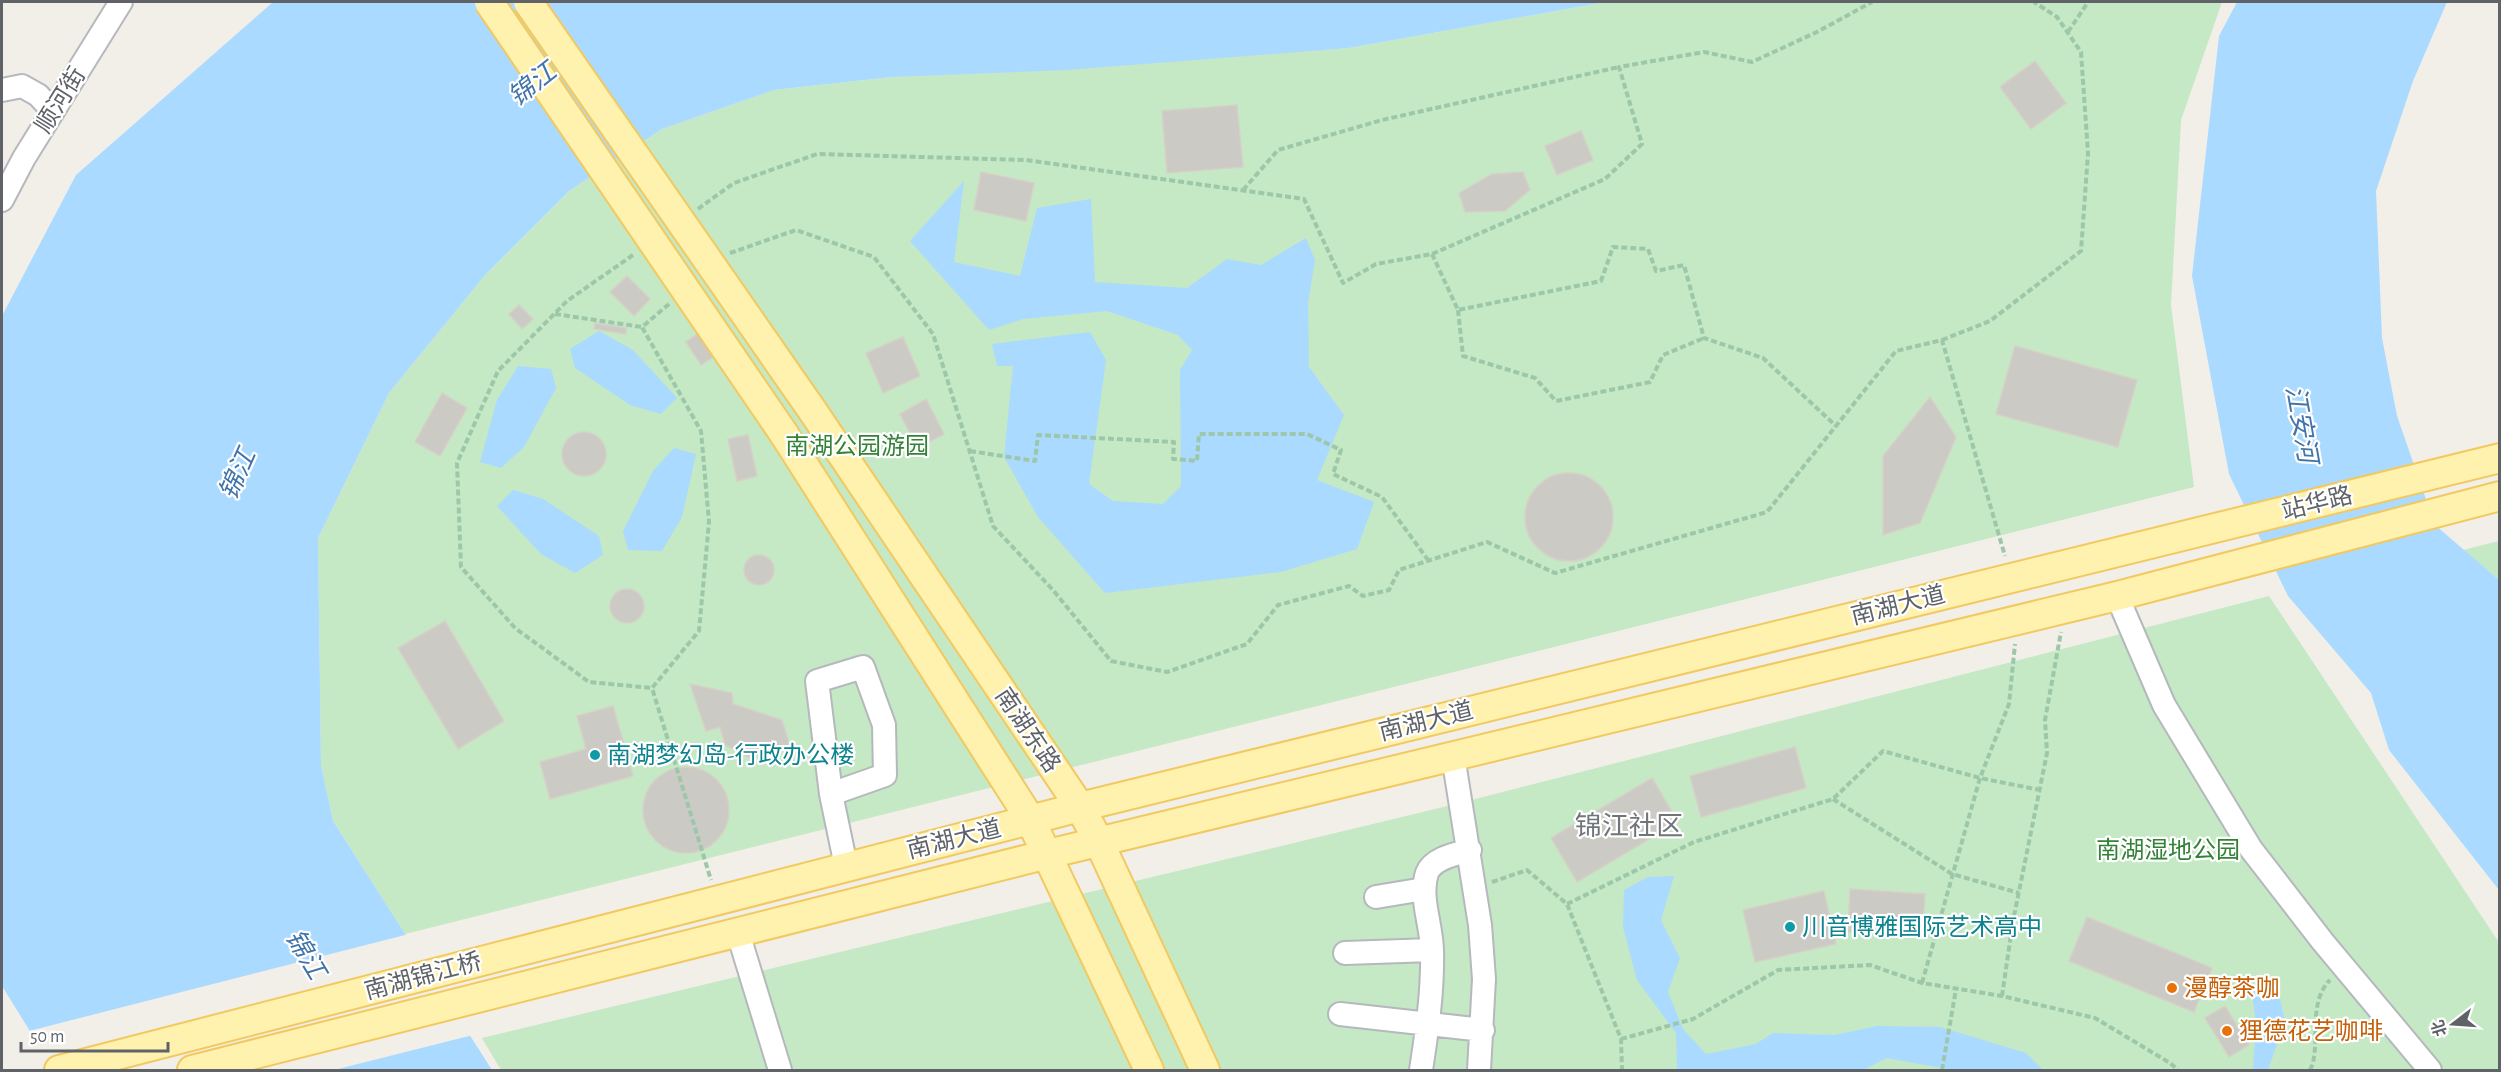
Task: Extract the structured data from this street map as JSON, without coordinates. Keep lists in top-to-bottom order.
{
  "streets": {
    "main road": [
      "站华路",
      "南湖大道",
      "南湖东路",
      "南湖锦江桥"
    ],
    "street": ["顺河街"]
  },
  "crossings": [
    ["站华路", "南湖大道"],
    ["南湖大道", "南湖东路"],
    ["南湖大道", "南湖锦江桥"]
  ],
  "districts": ["锦江社区"],
  "water": ["锦江", "江安河"],
  "parks": ["南湖公园游园", "南湖湿地公园"],
  "places": [
    "南湖梦幻岛-行政办公楼",
    "川音博雅国际艺术高中",
    "漫醇茶咖",
    "狸德花艺咖啡"
  ],
  "scale_bar": "50 m",
  "north": "left"
}
